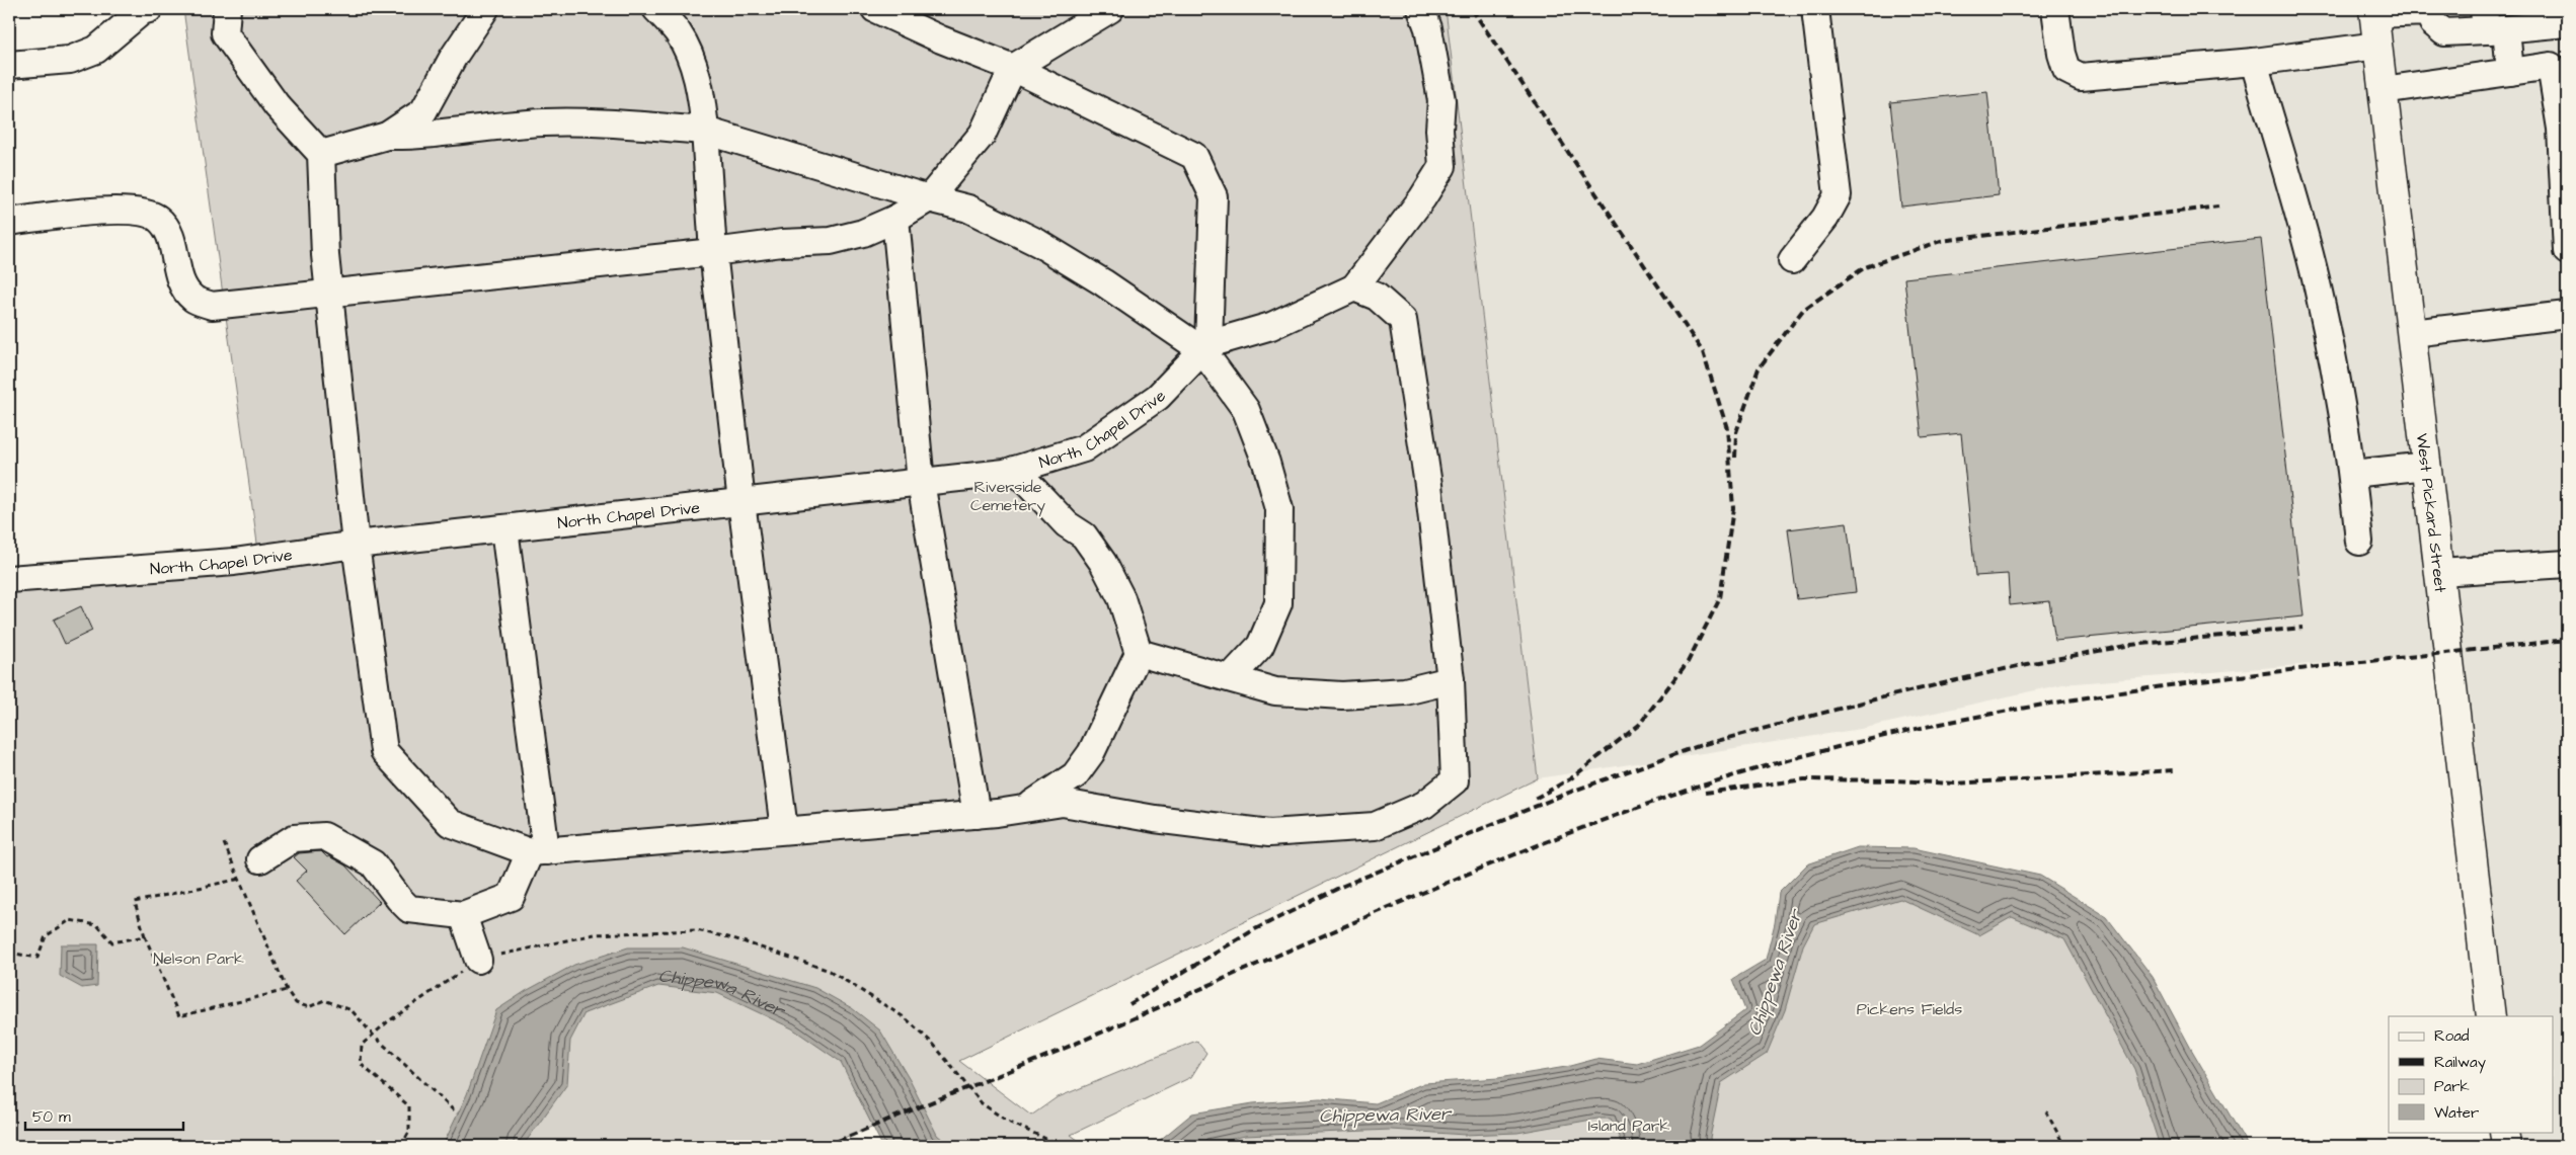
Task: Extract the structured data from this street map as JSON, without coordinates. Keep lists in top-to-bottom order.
{
  "streets": {
    "main road": ["West Pickard Street"],
    "lane": ["North Chapel Drive"]
  },
  "water": ["Chippewa River"],
  "parks": [
    "Riverside Cemetery",
    "Nelson Park",
    "Pickens Fields",
    "Island Park"
  ],
  "legend": [
    "Road",
    "Railway",
    "Park",
    "Water"
  ],
  "scale_bar": "50 m"
}
